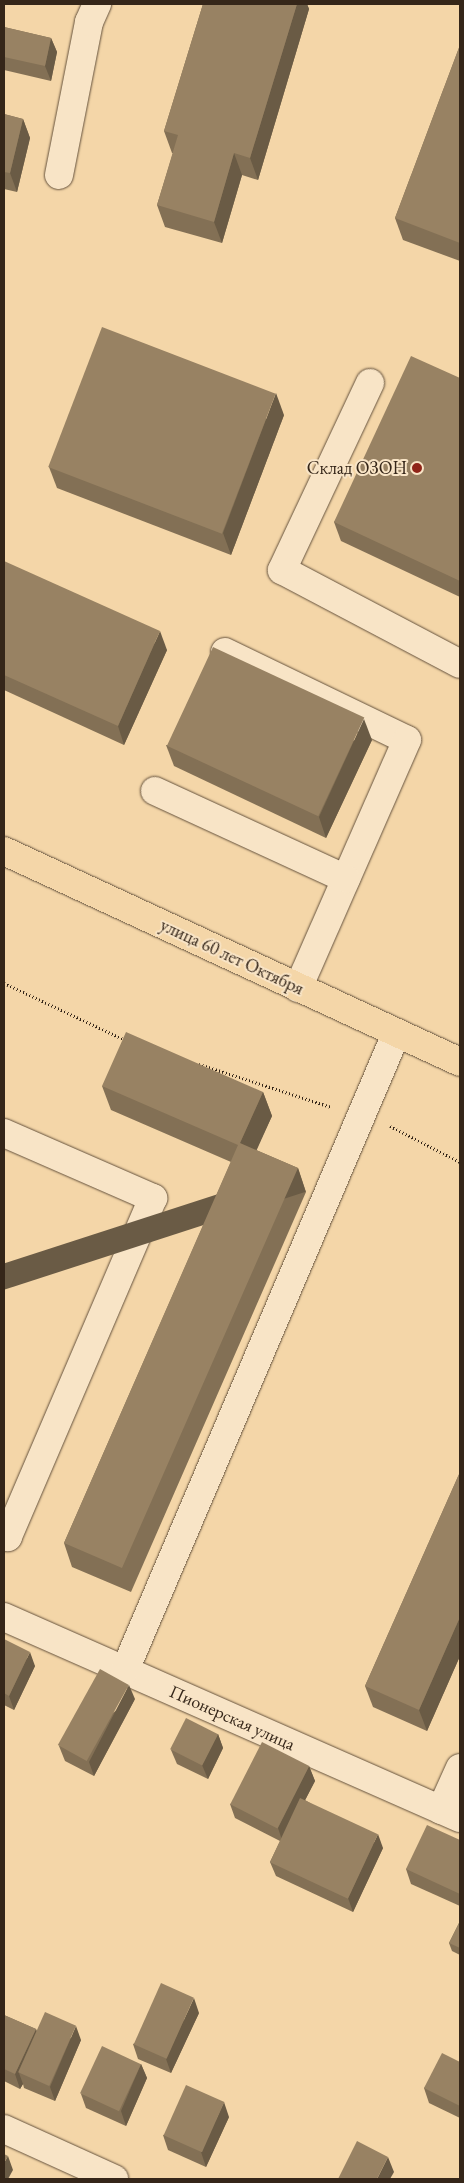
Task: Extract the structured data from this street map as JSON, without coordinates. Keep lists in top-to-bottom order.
{
  "streets": {
    "main road": ["улица 60 лет Октября"],
    "street": ["Пионерская улица"]
  },
  "places": ["Склад ОЗОН"]
}
